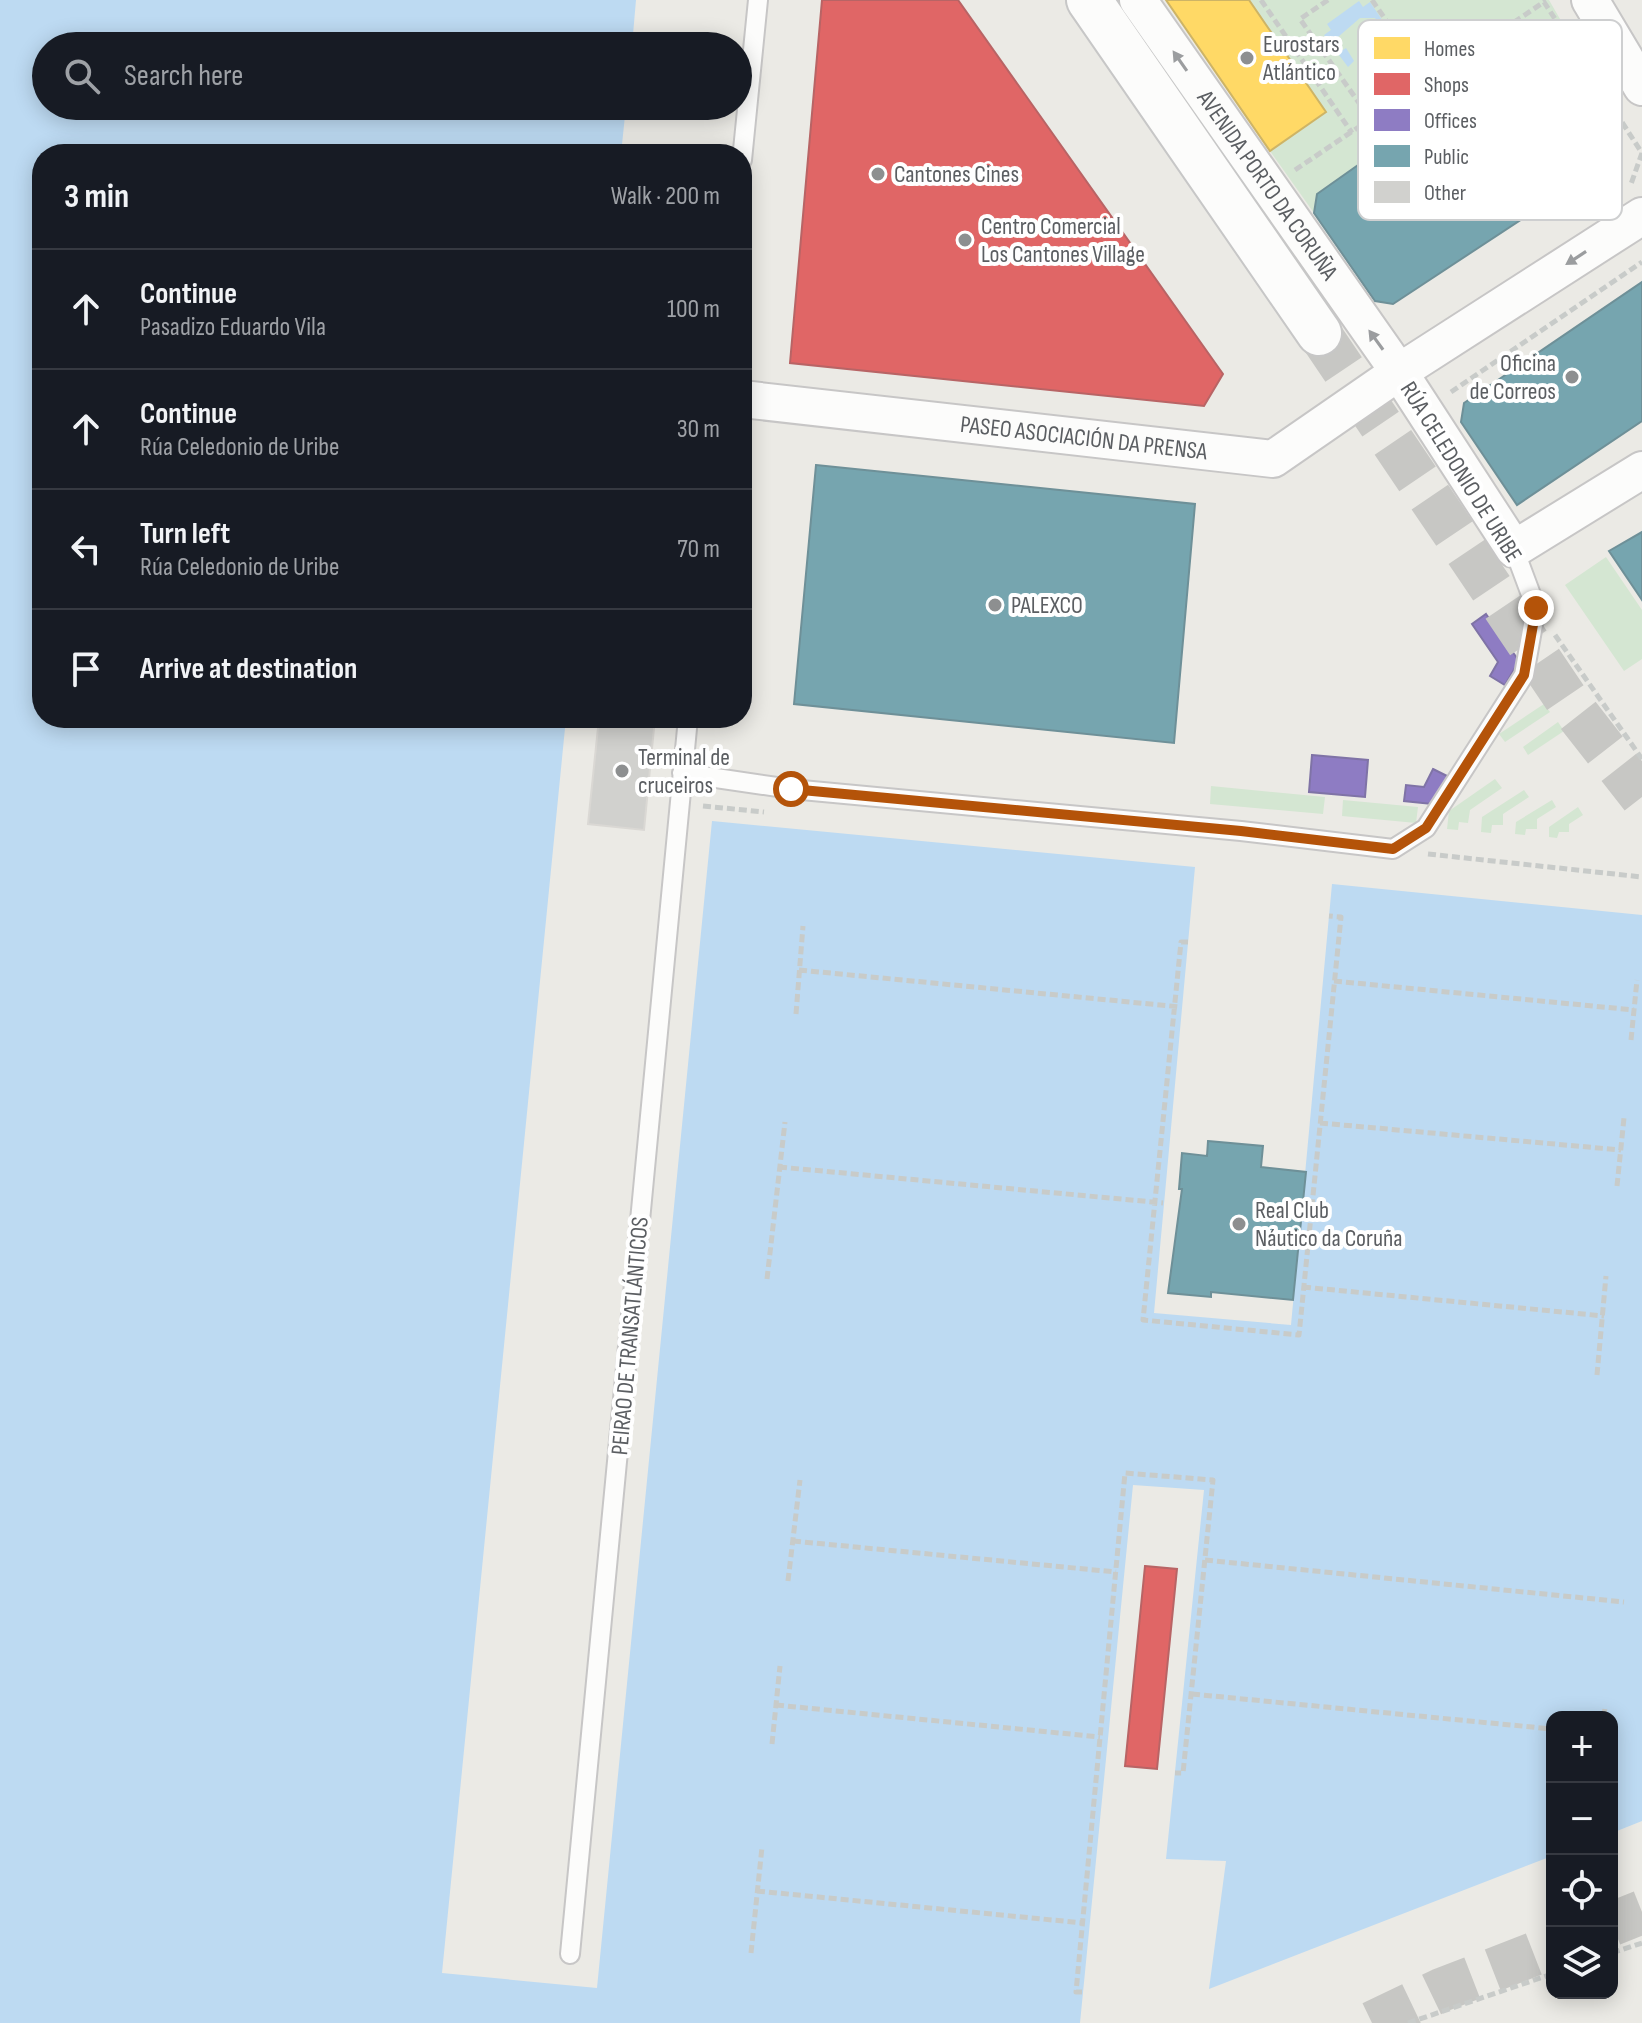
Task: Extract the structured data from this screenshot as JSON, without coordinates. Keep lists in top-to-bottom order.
{
  "streets": {
    "main road": ["AVENIDA PORTO DA CORUÑA"],
    "street": ["PASEO ASOCIACIÓN DA PRENSA", "RÚA CELEDONIO DE URIBE"],
    "lane": ["PEIRAO DE TRANSATLÁNTICOS"]
  },
  "crossings": [
    ["AVENIDA PORTO DA CORUÑA", "PASEO ASOCIACIÓN DA PRENSA"],
    ["AVENIDA PORTO DA CORUÑA", "RÚA CELEDONIO DE URIBE"],
    ["PASEO ASOCIACIÓN DA PRENSA", "RÚA CELEDONIO DE URIBE"]
  ],
  "places": [
    "Eurostars Atlántico",
    "Cantones Cines",
    "Centro Comercial Los Cantones Village",
    "Oficina de Correos",
    "PALEXCO",
    "Terminal de cruceiros",
    "Real Club Náutico da Coruña"
  ],
  "legend": [
    "Homes",
    "Shops",
    "Offices",
    "Public",
    "Other"
  ],
  "page": {
    "search": "Search here",
    "heading": ["3 min", "Walk · 200 m"],
    "list": [
      ["Continue", "Pasadizo Eduardo Vila", "100 m"],
      ["Continue", "Rúa Celedonio de Uribe", "30 m"],
      ["Turn left", "Rúa Celedonio de Uribe", "70 m"],
      "Arrive at destination"
    ],
    "map_buttons": ["+", "−"]
  }
}
